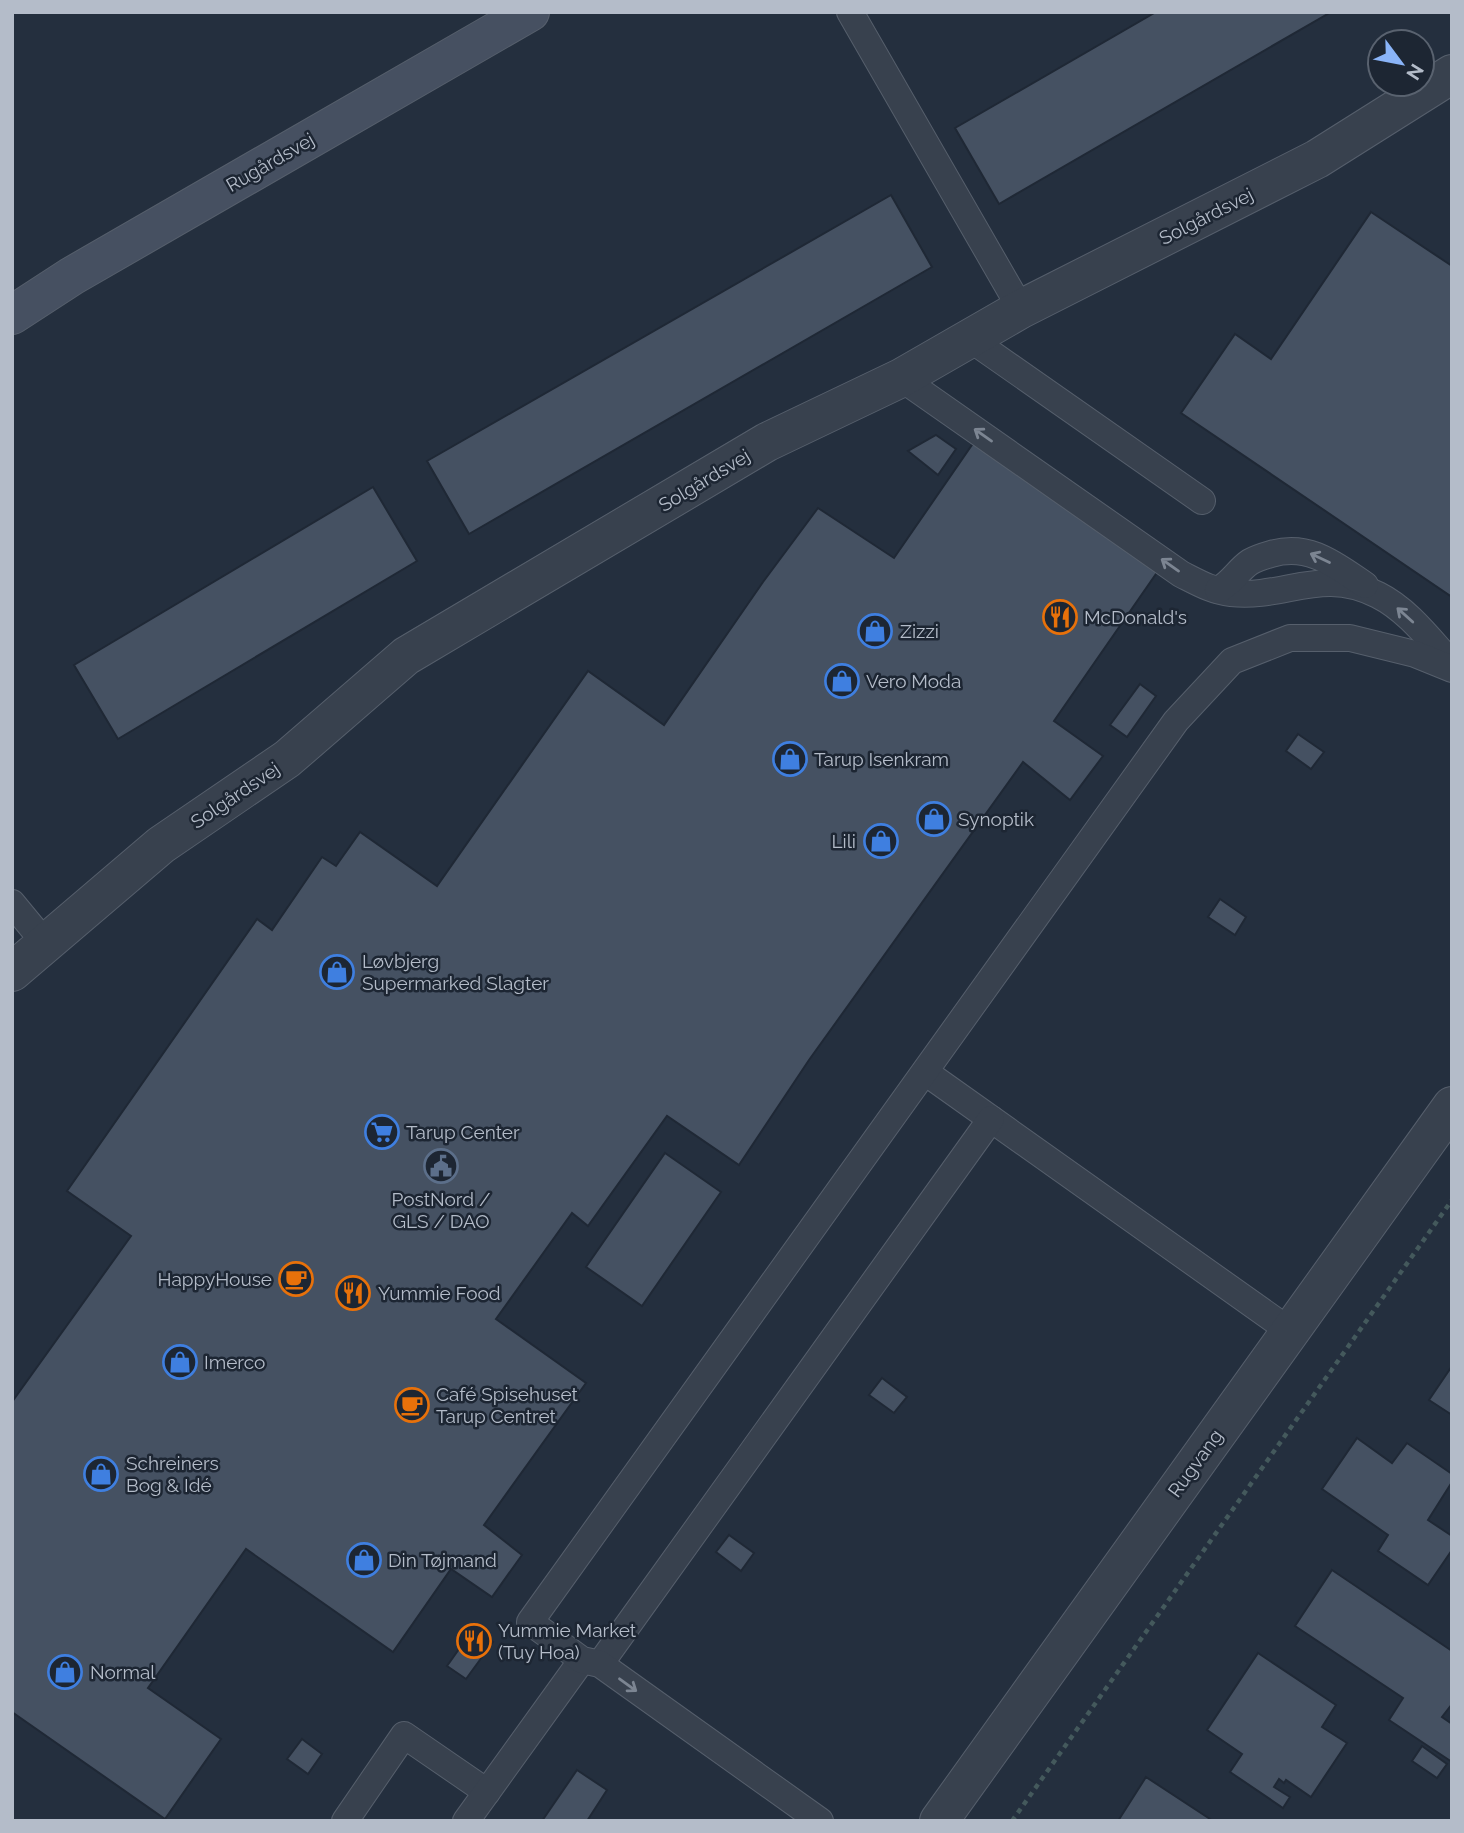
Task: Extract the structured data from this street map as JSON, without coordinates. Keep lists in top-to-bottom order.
{
  "streets": {
    "main road": ["Rugårdsvej"],
    "street": ["Solgårdsvej", "Rugvang"]
  },
  "places": {
    "restaurant": ["McDonald's", "Yummie Food", "Yummie Market (Tuy Hoa)"],
    "shop": [
      "Zizzi",
      "Vero Moda",
      "Tarup Isenkram",
      "Synoptik",
      "Lili",
      "Løvbjerg Supermarked Slagter",
      "Imerco",
      "Schreiners Bog & Idé",
      "Din Tøjmand",
      "Normal"
    ],
    "supermarket": ["Tarup Center"],
    "public building": ["PostNord / GLS / DAO"],
    "cafe": ["HappyHouse", "Café Spisehuset Tarup Centret"]
  },
  "north": "bottom right"
}
